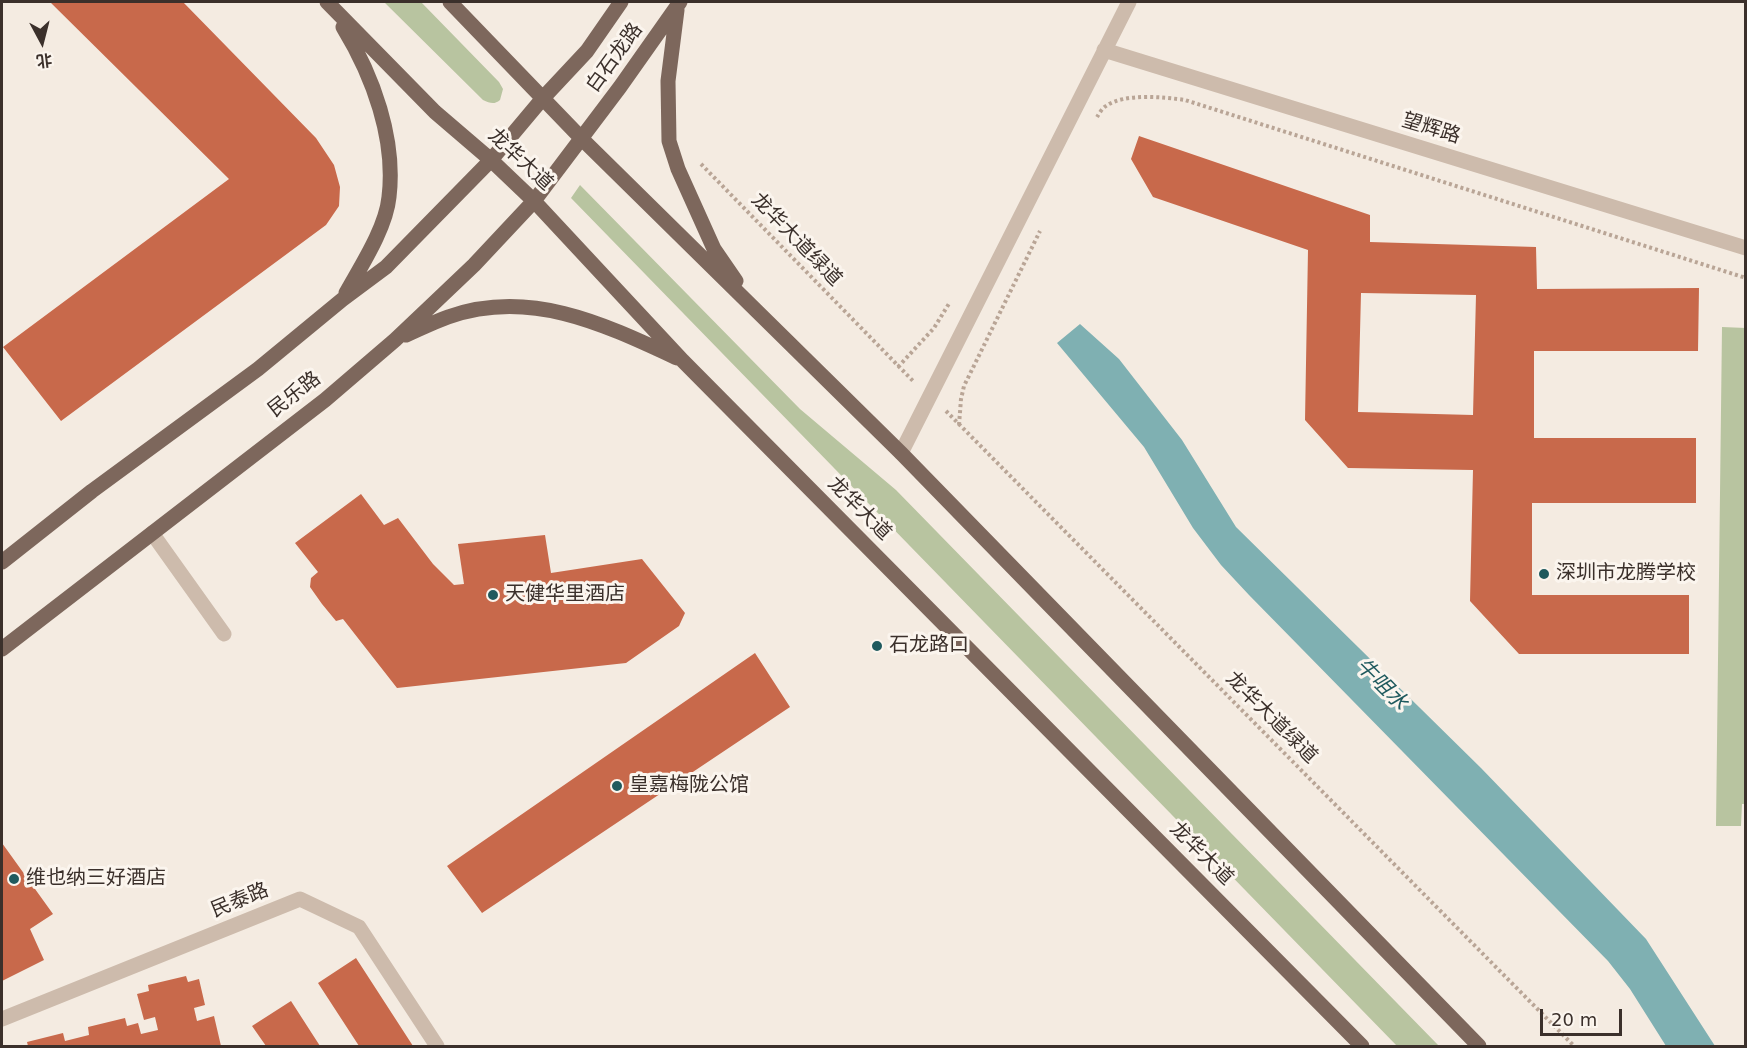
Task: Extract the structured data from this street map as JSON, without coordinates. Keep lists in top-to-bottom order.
{
  "streets": {
    "main road": ["白石龙路", "龙华大道", "民乐路"],
    "street": ["望辉路", "民泰路"],
    "path": ["龙华大道绿道"]
  },
  "crossings": [
    ["白石龙路", "民乐路"],
    ["龙华大道", "民乐路"]
  ],
  "water": ["牛咀水"],
  "places": [
    "深圳市龙腾学校",
    "天健华里酒店",
    "石龙路口",
    "皇嘉梅陇公馆",
    "维也纳三好酒店"
  ],
  "scale_bar": "20 m",
  "north": "bottom"
}
